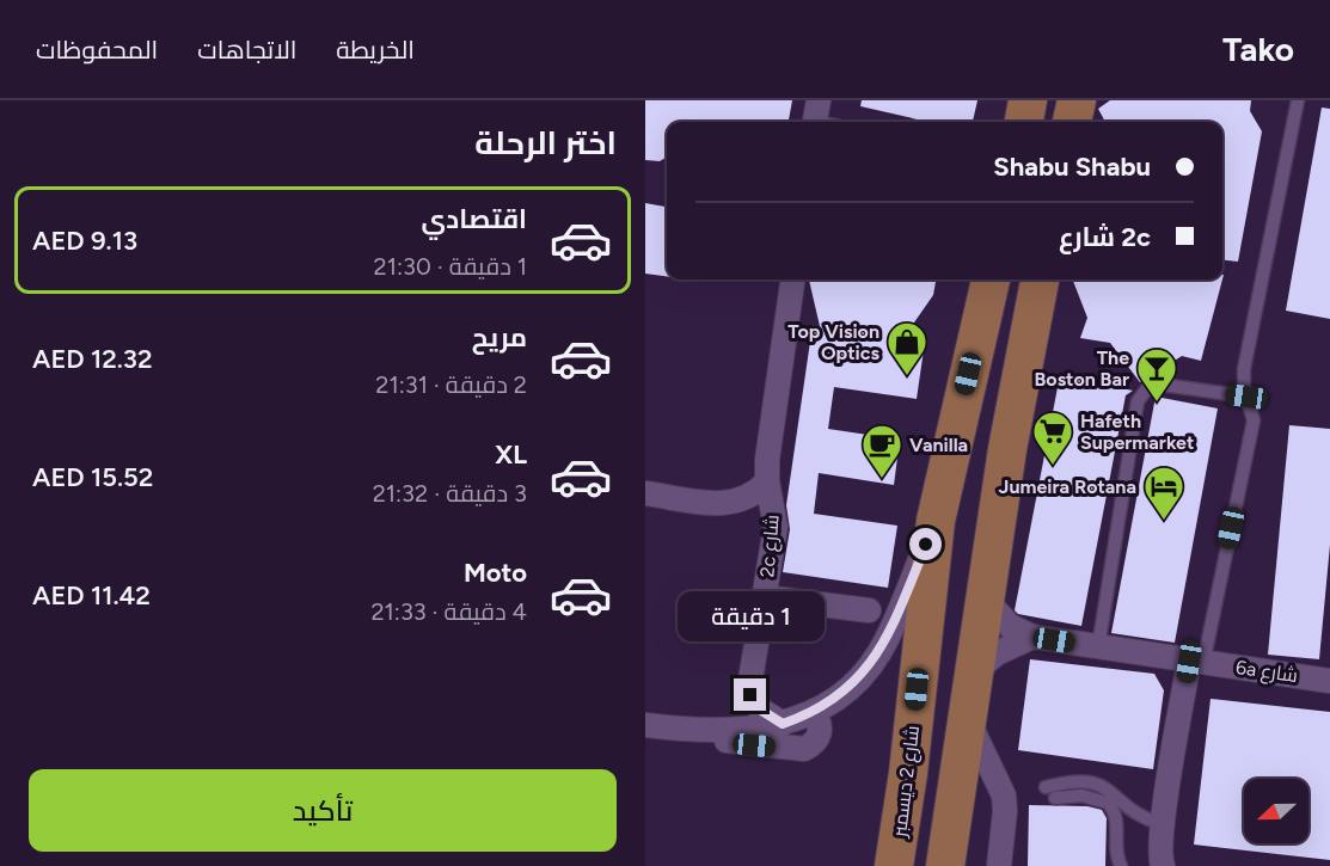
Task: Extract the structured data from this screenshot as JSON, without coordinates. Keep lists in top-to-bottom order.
{
  "streets": {
    "main road": ["شارع 2 ديسمبر"],
    "street": ["2c شارع", "6a شارع"]
  },
  "places": {
    "shop": ["Top Vision Optics"],
    "bar": ["The Boston Bar"],
    "supermarket": ["Hafeth Supermarket"],
    "cafe": ["Vanilla"],
    "hotel": ["Jumeira Rotana"]
  },
  "north": "left",
  "page": {
    "header": "Tako",
    "nav": ["الخريطة", "الاتجاهات", "المحفوظات"],
    "heading": "اختر الرحلة",
    "banner": ["Shabu Shabu", "2c شارع"],
    "list": [
      {
        "name": "اقتصادي",
        "note": "1 دقيقة · 21:30",
        "value": "AED 9.13"
      },
      {
        "name": "مريح",
        "note": "2 دقيقة · 21:31",
        "value": "AED 12.32"
      },
      {
        "name": "XL",
        "note": "3 دقيقة · 21:32",
        "value": "AED 15.52"
      },
      {
        "name": "Moto",
        "note": "4 دقيقة · 21:33",
        "value": "AED 11.42"
      }
    ],
    "bubble": "1 دقيقة",
    "buttons": "تأكيد"
  }
}
